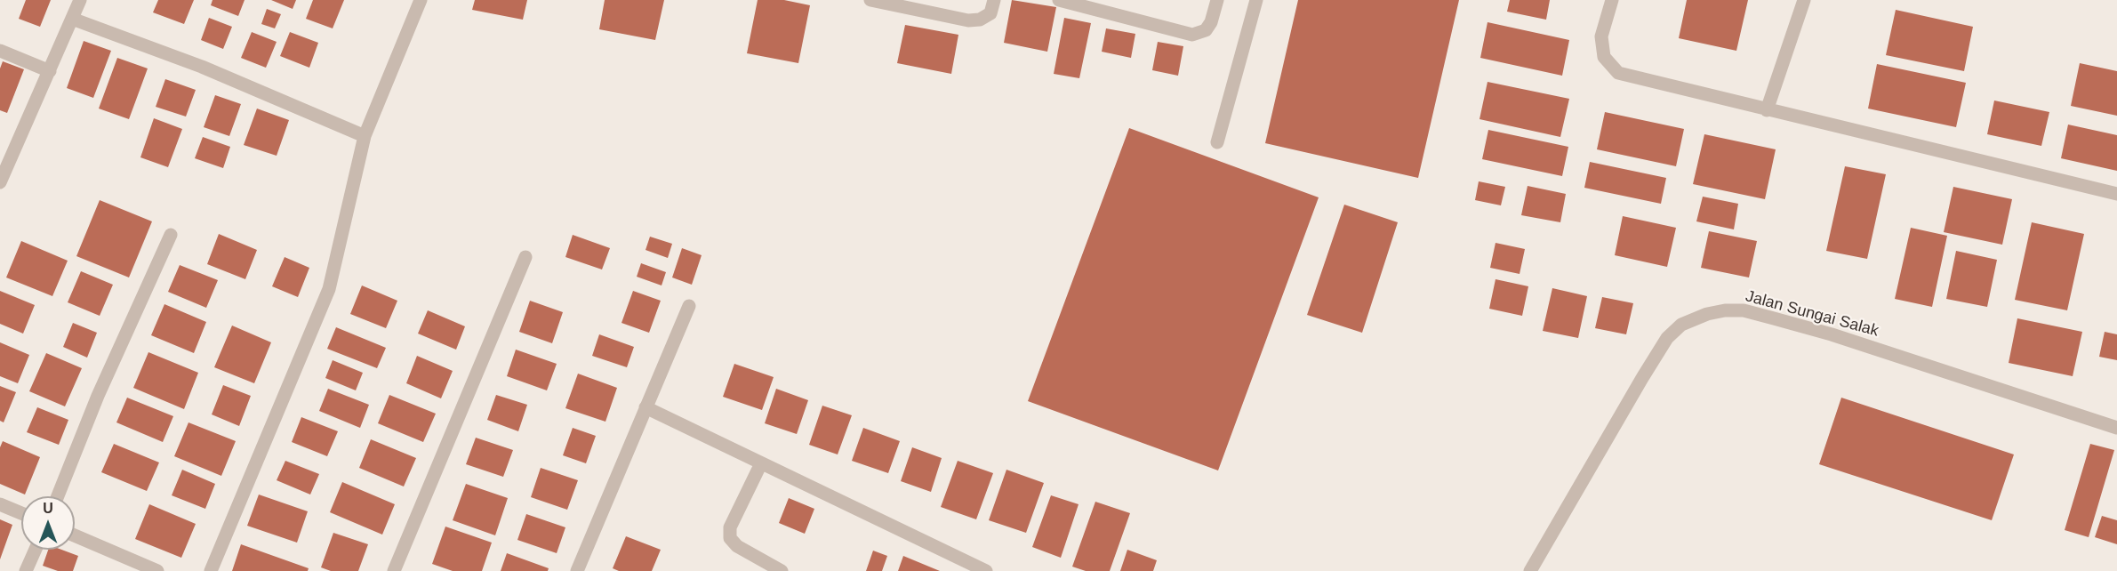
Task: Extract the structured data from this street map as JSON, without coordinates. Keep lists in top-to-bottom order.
{
  "streets": {
    "street": ["Jalan Sungai Salak"]
  },
  "north": "top"
}
